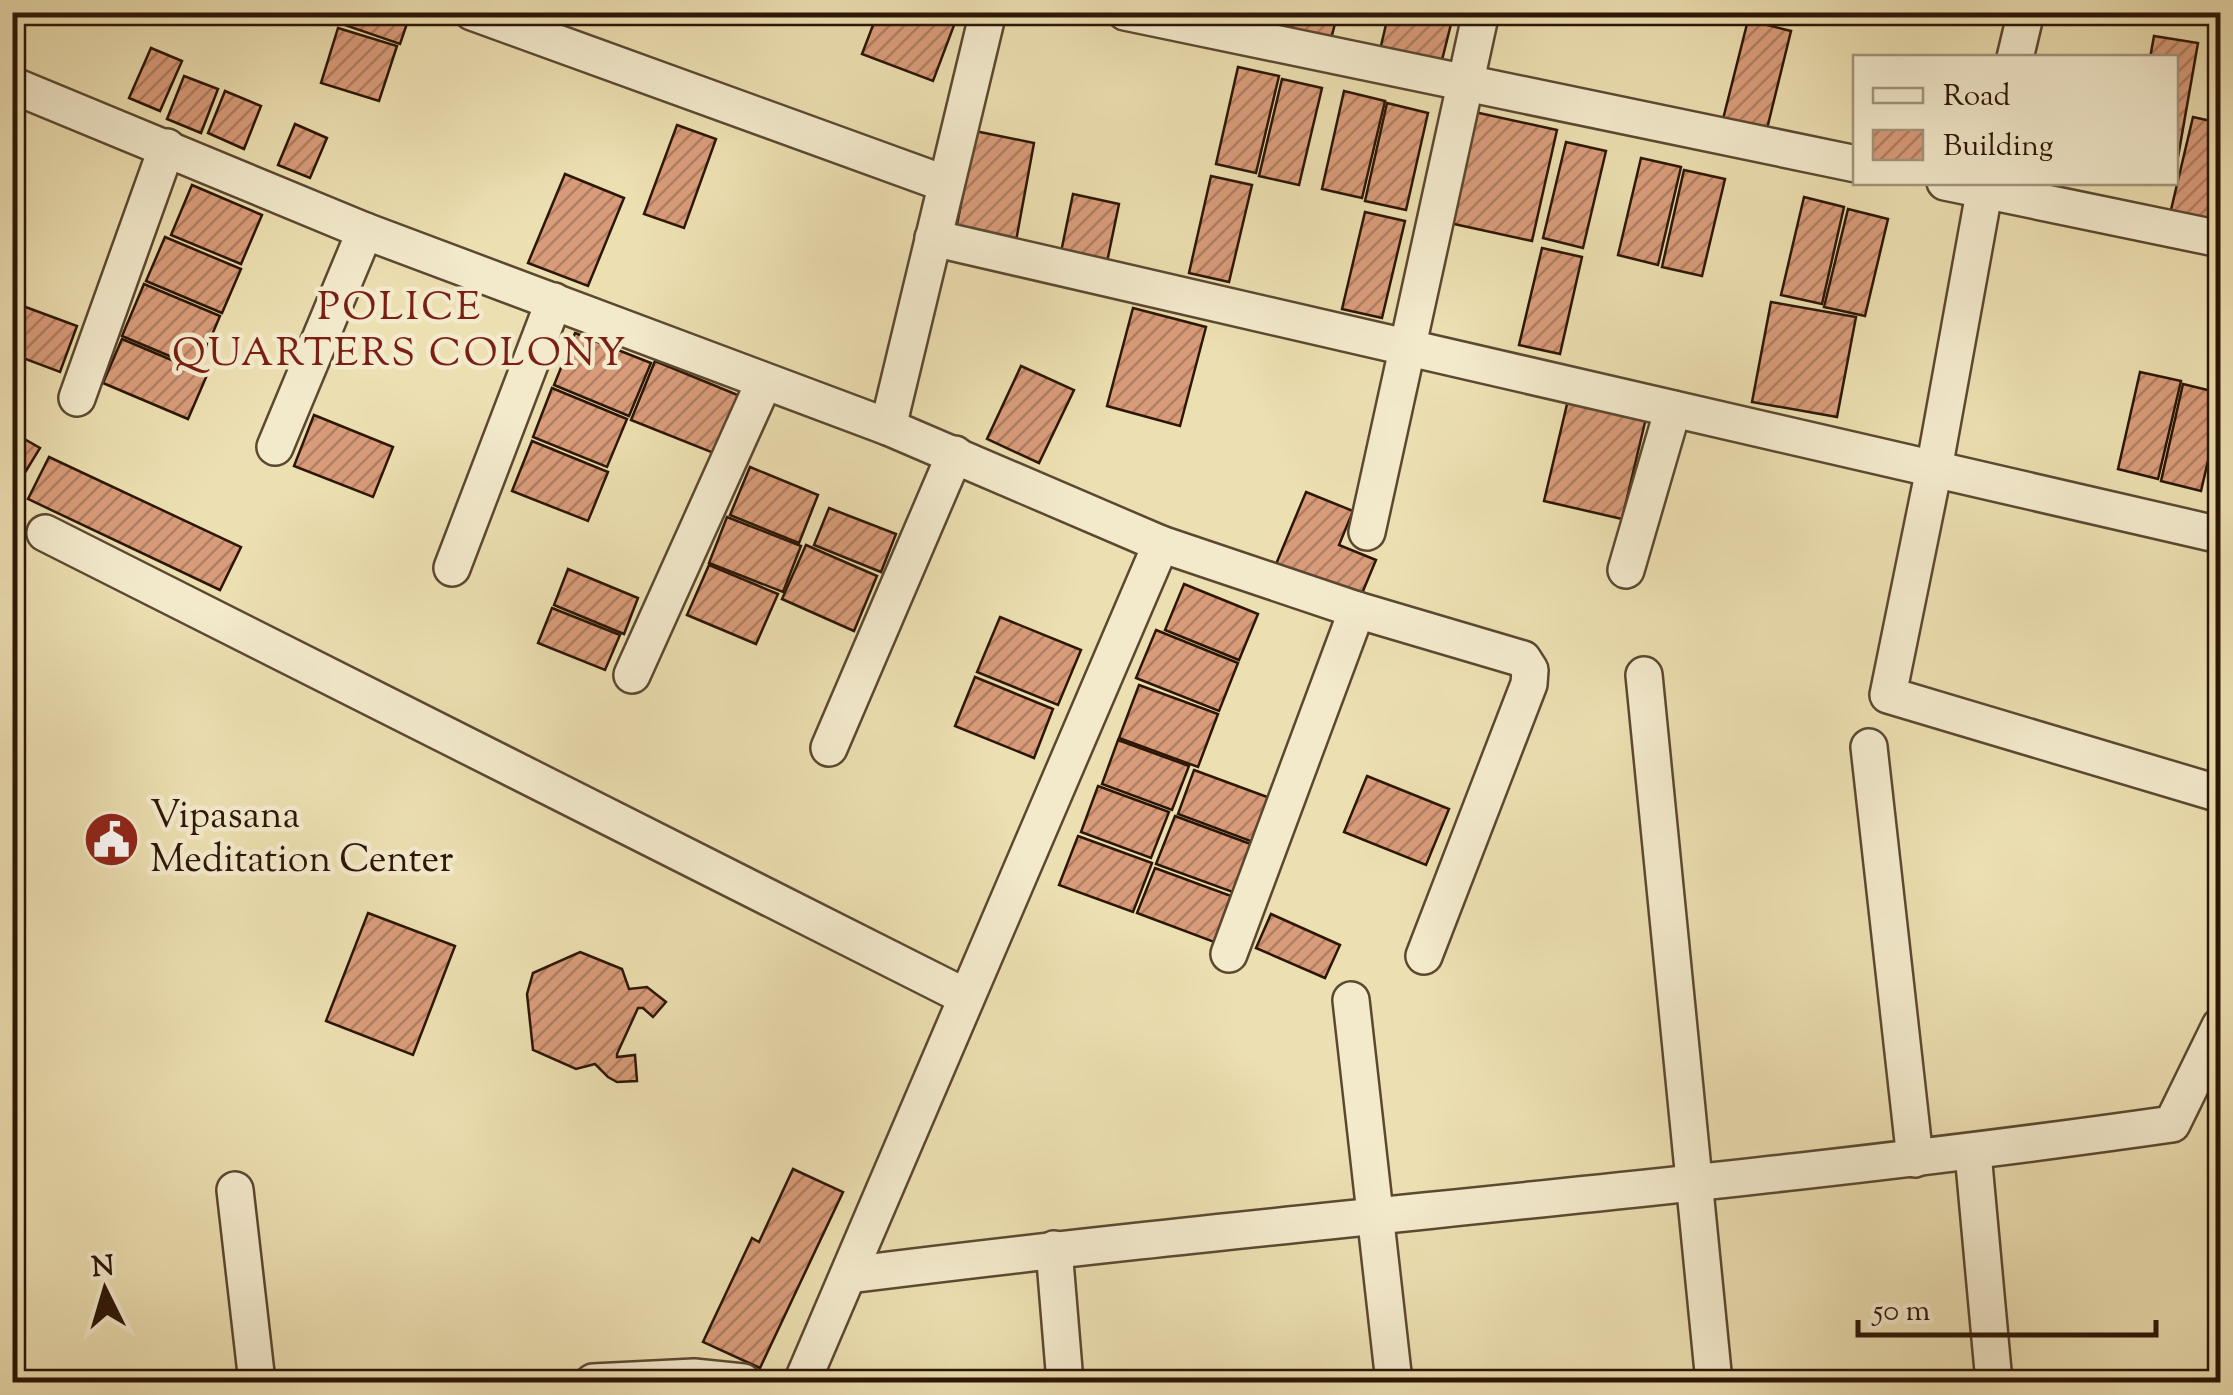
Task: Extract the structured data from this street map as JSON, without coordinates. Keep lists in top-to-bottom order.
{
  "districts": ["POLICE QUARTERS COLONY"],
  "places": {
    "public building": ["Vipasana Meditation Center"]
  },
  "legend": ["Road", "Building"],
  "scale_bar": "50 m",
  "north": "top"
}
